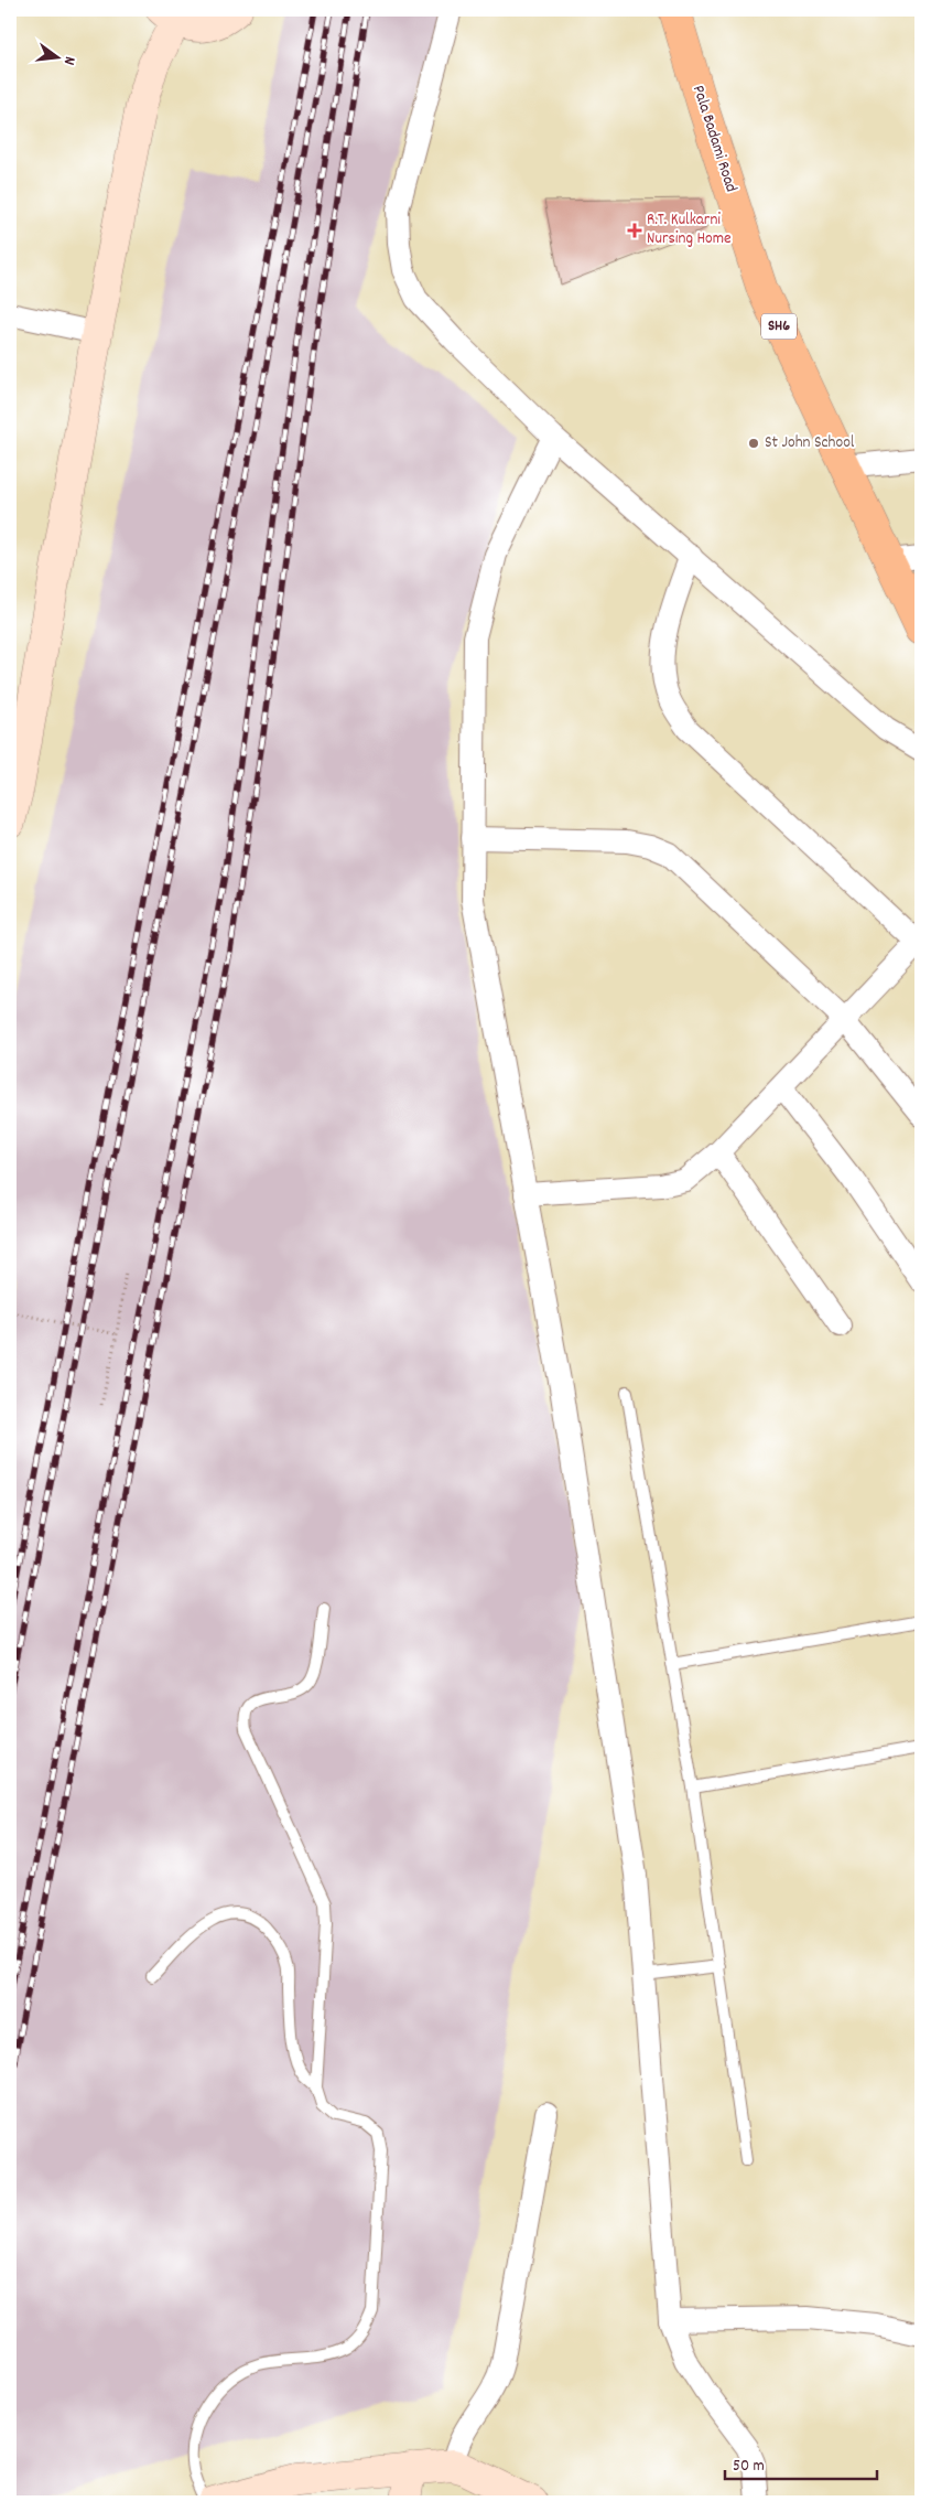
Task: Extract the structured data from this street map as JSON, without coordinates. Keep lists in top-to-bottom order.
{
  "streets": {
    "main road": ["Pala Badami Road", "SH6"]
  },
  "places": {
    "health": ["R.T. Kulkarni Nursing Home"],
    "other": ["St John School"]
  },
  "scale_bar": "50 m",
  "north": "right"
}
